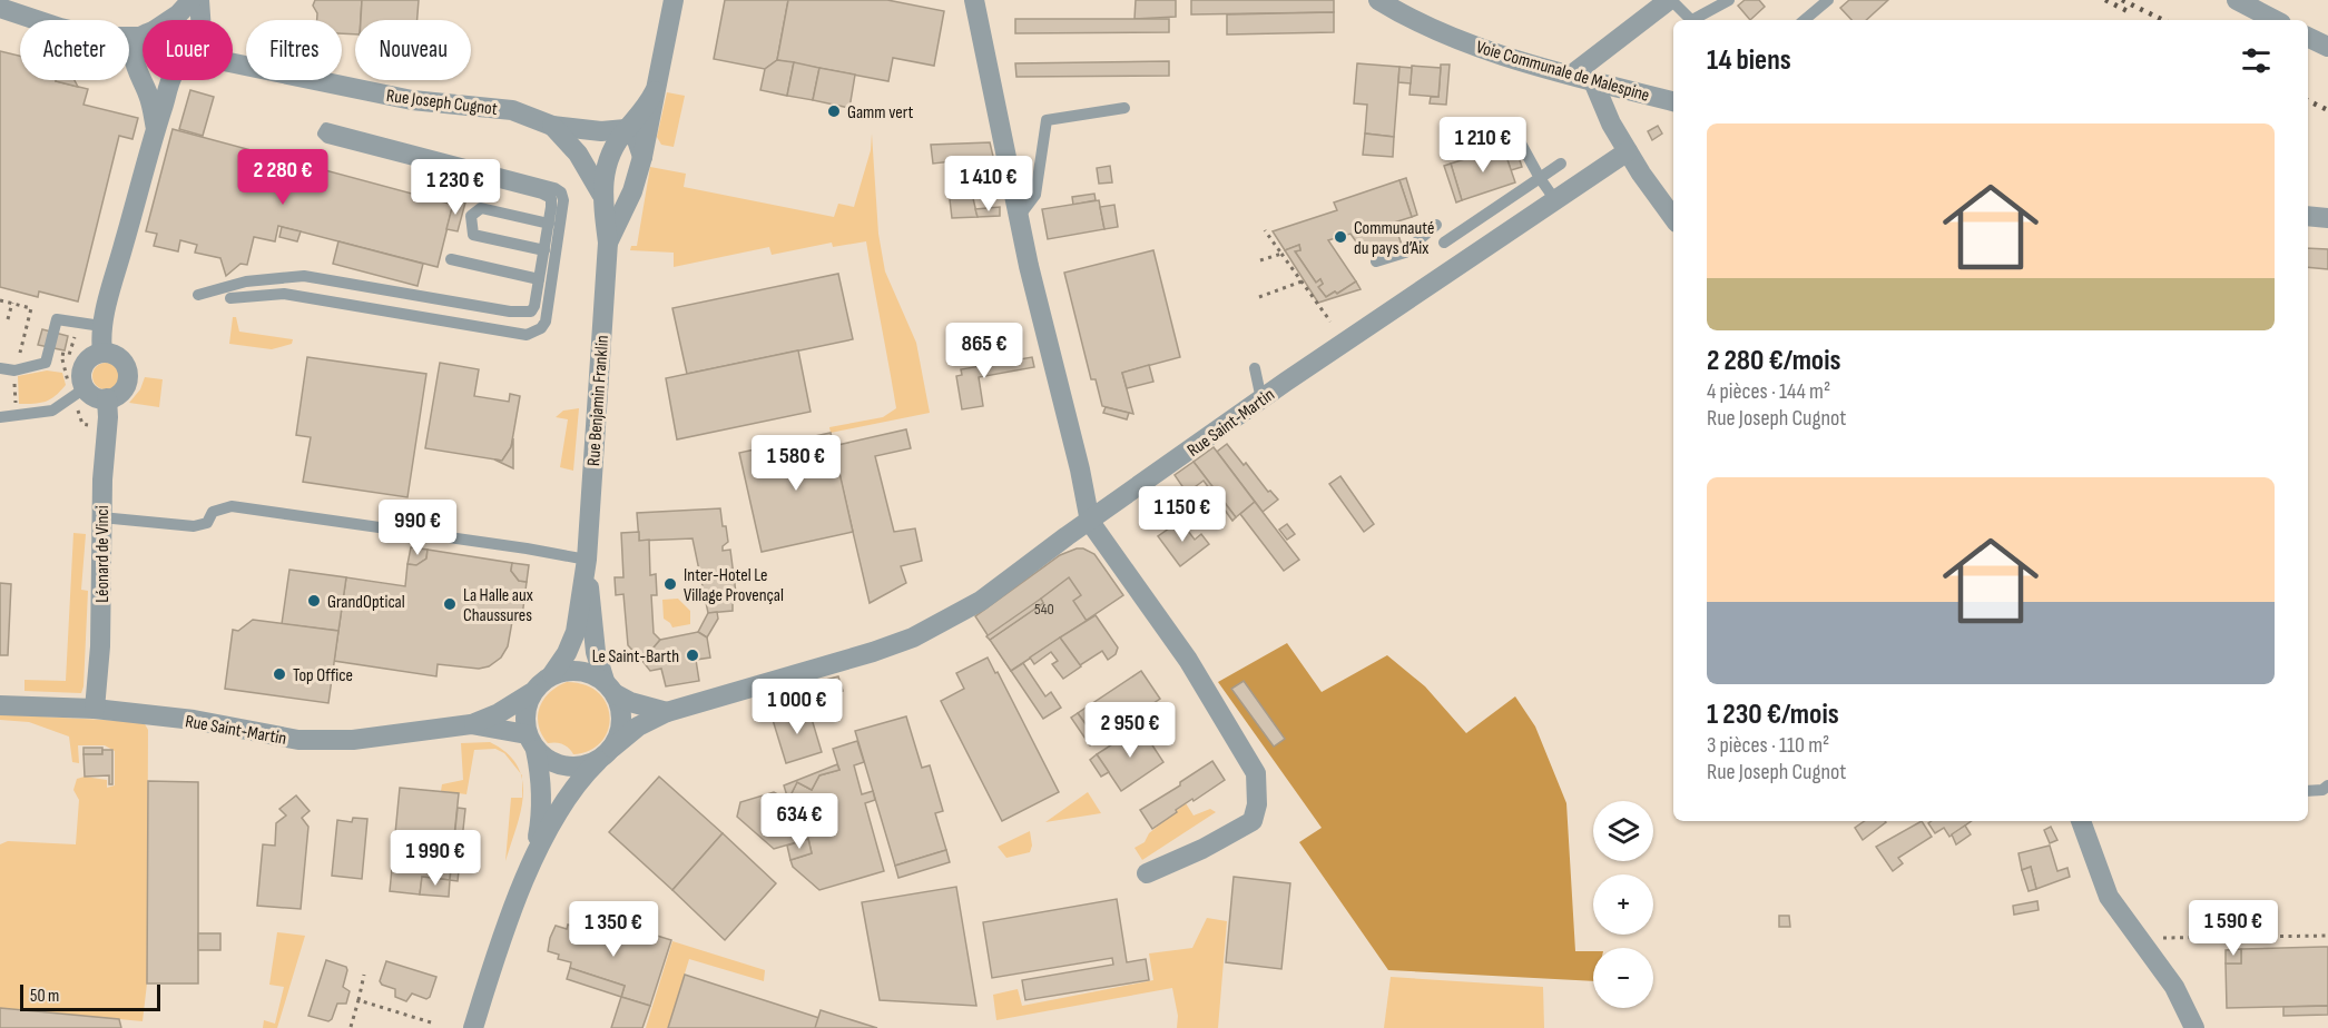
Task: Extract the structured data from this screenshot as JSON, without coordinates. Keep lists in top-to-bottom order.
{
  "streets": {
    "street": [
      "Voie Communale de Malespine",
      "Rue Joseph Cugnot",
      "Rue Benjamin Franklin",
      "Rue Saint-Martin",
      "Léonard de Vinci"
    ]
  },
  "crossings": [
    ["Rue Benjamin Franklin", "Rue Saint-Martin"],
    ["Rue Saint-Martin", "Léonard de Vinci"]
  ],
  "places": [
    "Gamm vert",
    "Communauté du pays d’Aix",
    "Inter-Hotel Le Village Provençal",
    "GrandOptical",
    "La Halle aux Chaussures",
    "Le Saint-Barth",
    "Top Office"
  ],
  "house_numbers": ["540"],
  "scale_bar": "50 m",
  "page": {
    "chip": [
      "Acheter",
      "Louer",
      "Filtres",
      "Nouveau"
    ],
    "heading": "14 biens",
    "list": [
      {
        "name": "2 280 €/mois",
        "note": "4 pièces · 144 m² · Rue Joseph Cugnot"
      },
      {
        "name": "1 230 €/mois",
        "note": "3 pièces · 110 m² · Rue Joseph Cugnot"
      }
    ],
    "price": [
      "1 210 €",
      "2 280 €",
      "1 410 €",
      "1 230 €",
      "865 €",
      "1 580 €",
      "1 150 €",
      "990 €",
      "1 000 €",
      "2 950 €",
      "634 €",
      "1 990 €",
      "1 590 €",
      "1 350 €"
    ],
    "map_buttons": ["+", "−"],
    "scale": "50 m"
  }
}
